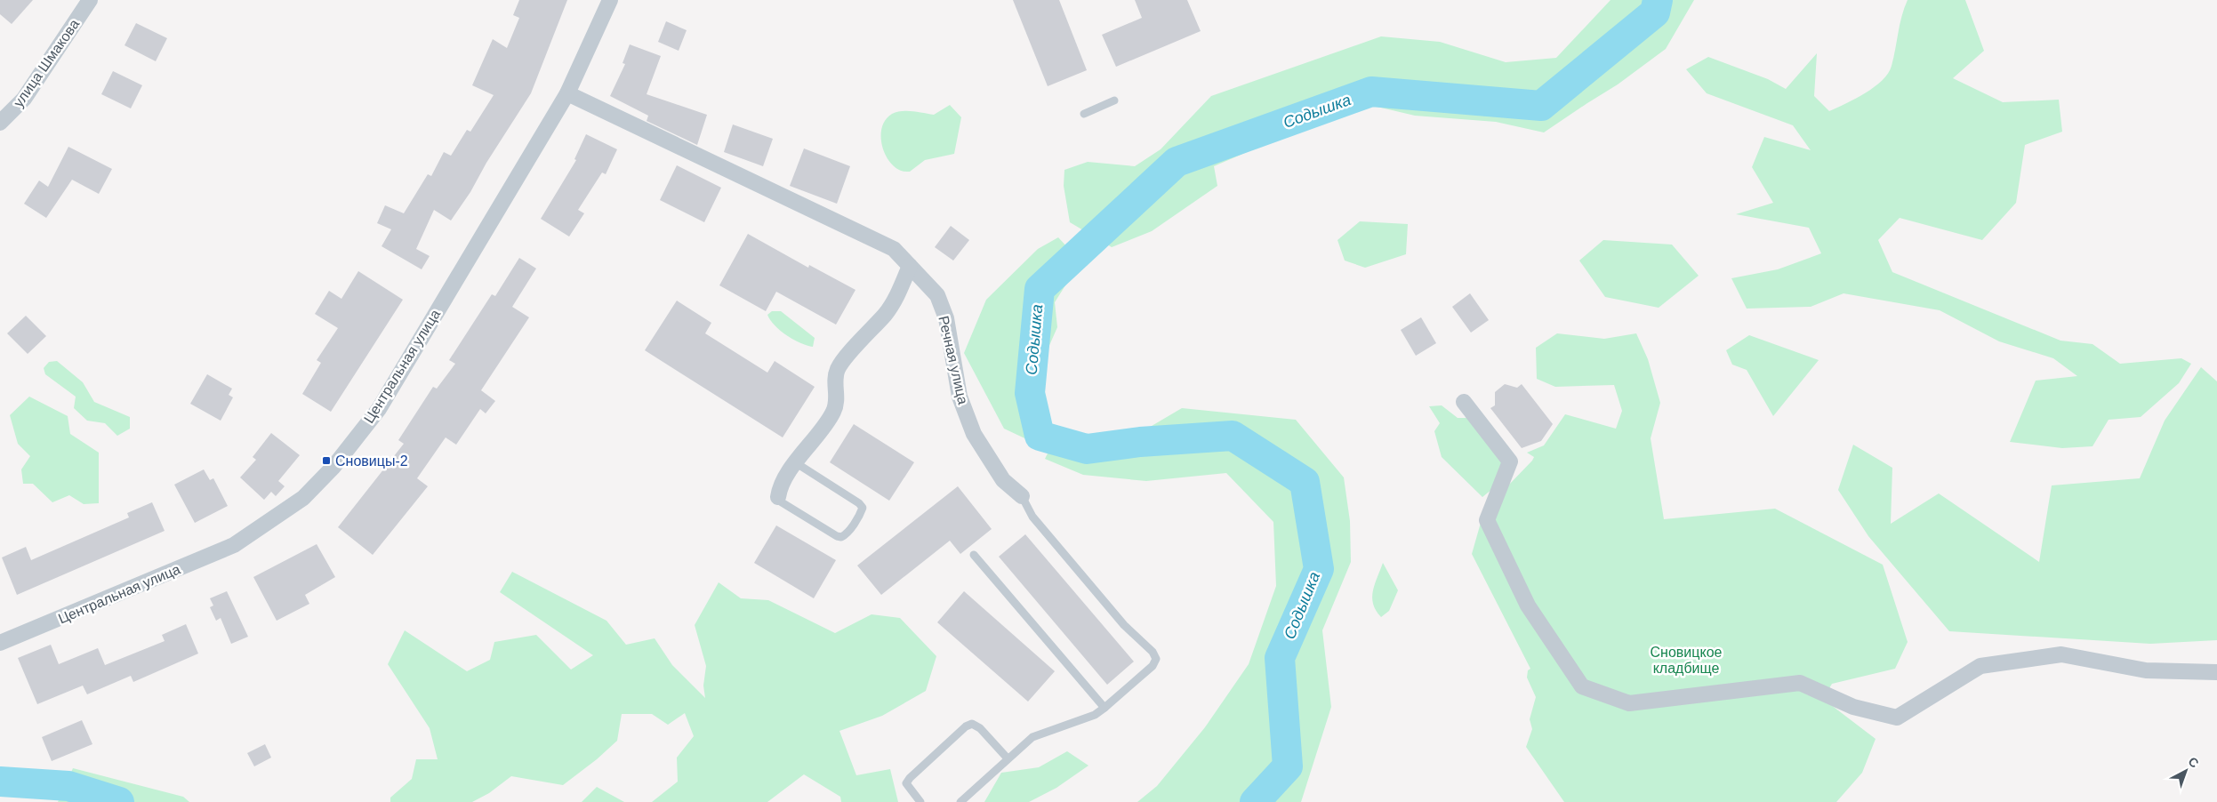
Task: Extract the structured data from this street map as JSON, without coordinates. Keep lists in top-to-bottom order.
{
  "streets": {
    "street": ["улица Шмакова", "Речная улица", "Центральная улица"]
  },
  "crossings": [
    ["Речная улица", "Центральная улица"]
  ],
  "water": ["Содышка"],
  "parks": ["Сновицкое кладбище"],
  "places": {
    "transit": ["Сновицы-2"]
  },
  "north": "top right"
}
